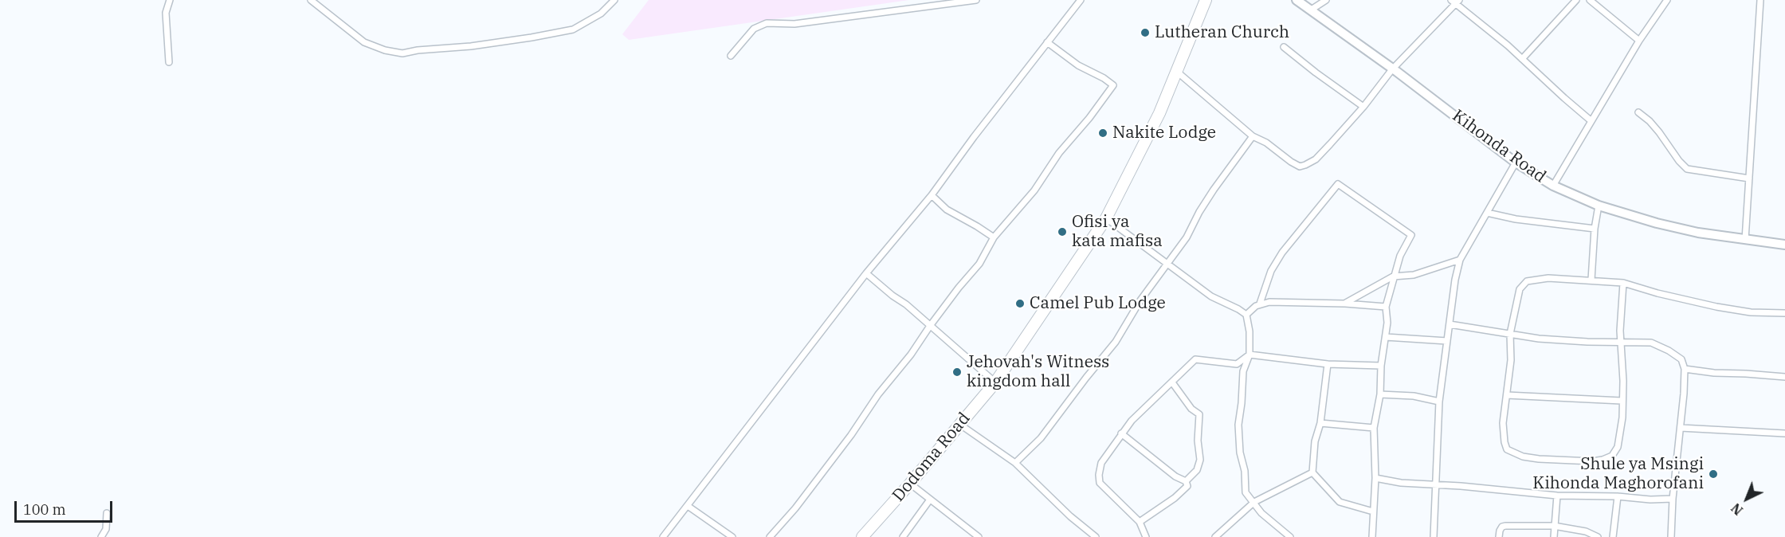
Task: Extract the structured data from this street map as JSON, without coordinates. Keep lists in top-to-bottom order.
{
  "streets": {
    "highway": ["Dodoma Road"],
    "street": ["Kihonda Road"]
  },
  "places": [
    "Lutheran Church",
    "Nakite Lodge",
    "Ofisi ya kata mafisa",
    "Camel Pub Lodge",
    "Jehovah's Witness kingdom hall",
    "Shule ya Msingi Kihonda Maghorofani"
  ],
  "scale_bar": "100 m",
  "north": "bottom left"
}
